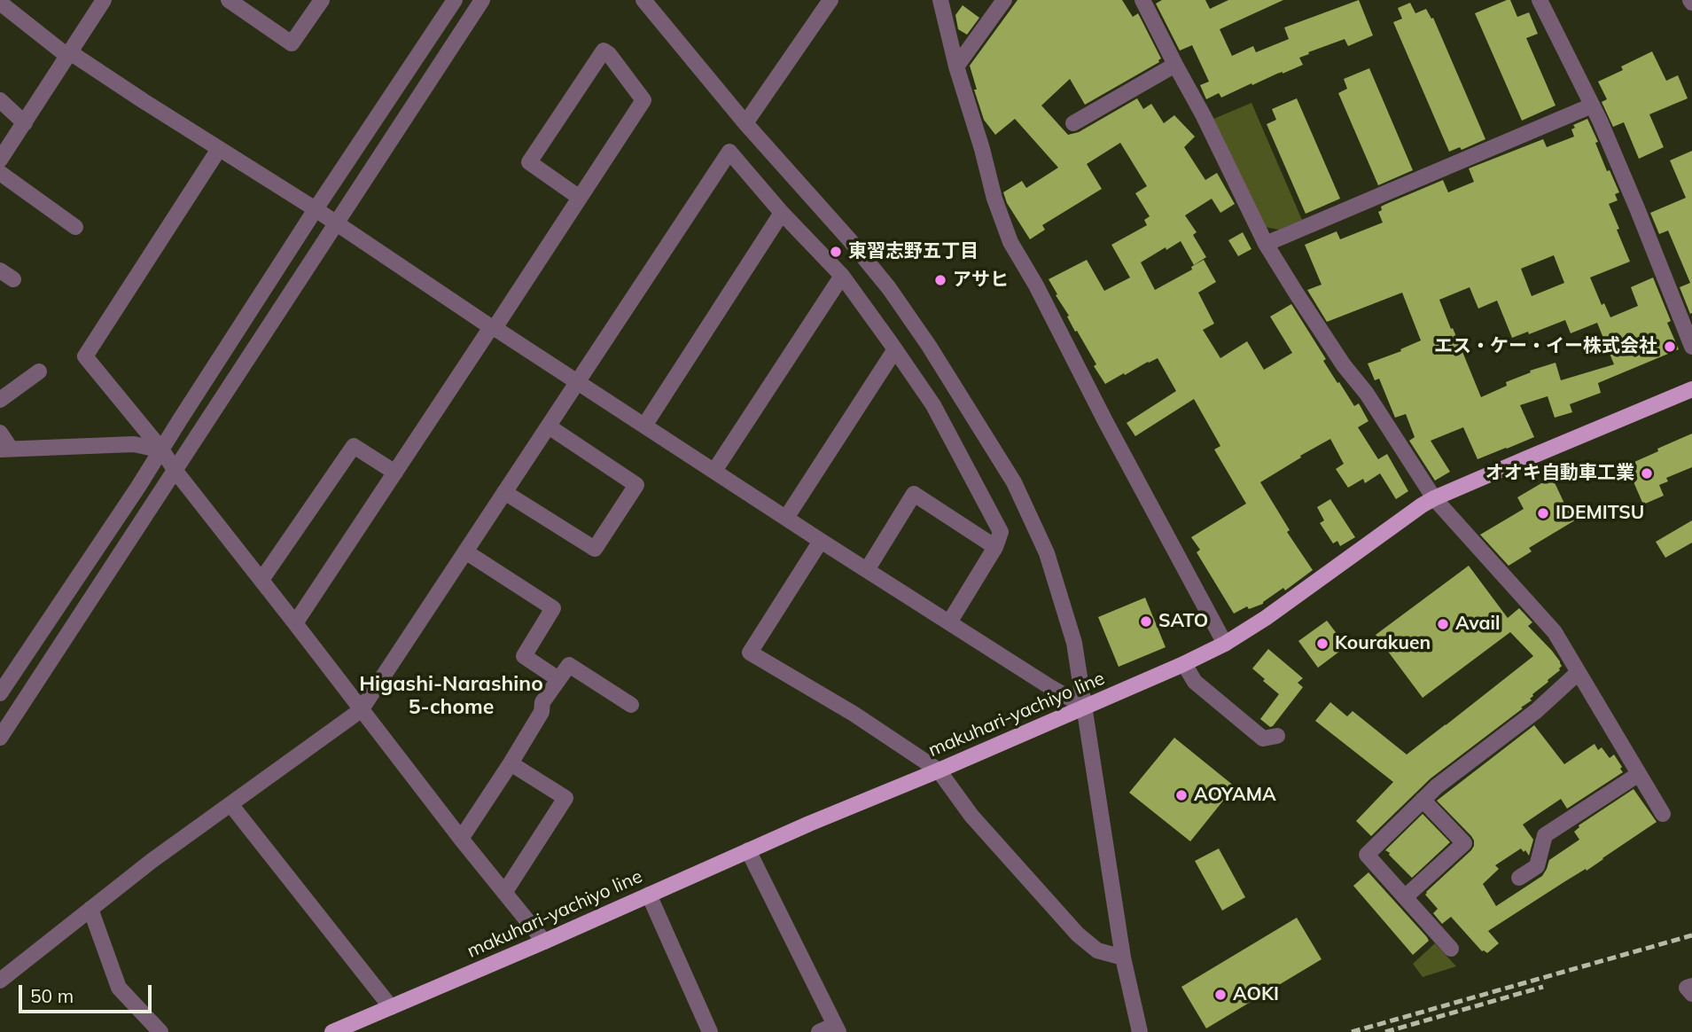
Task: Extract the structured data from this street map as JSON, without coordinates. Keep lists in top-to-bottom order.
{
  "streets": {
    "main road": ["makuhari-yachiyo line"]
  },
  "districts": ["Higashi-Narashino 5-chome"],
  "places": [
    "東習志野五丁目",
    "アサヒ",
    "エス・ケー・イー株式会社",
    "オオキ自動車工業",
    "IDEMITSU",
    "SATO",
    "Avail",
    "Kourakuen",
    "AOYAMA",
    "AOKI"
  ],
  "scale_bar": "50 m"
}
